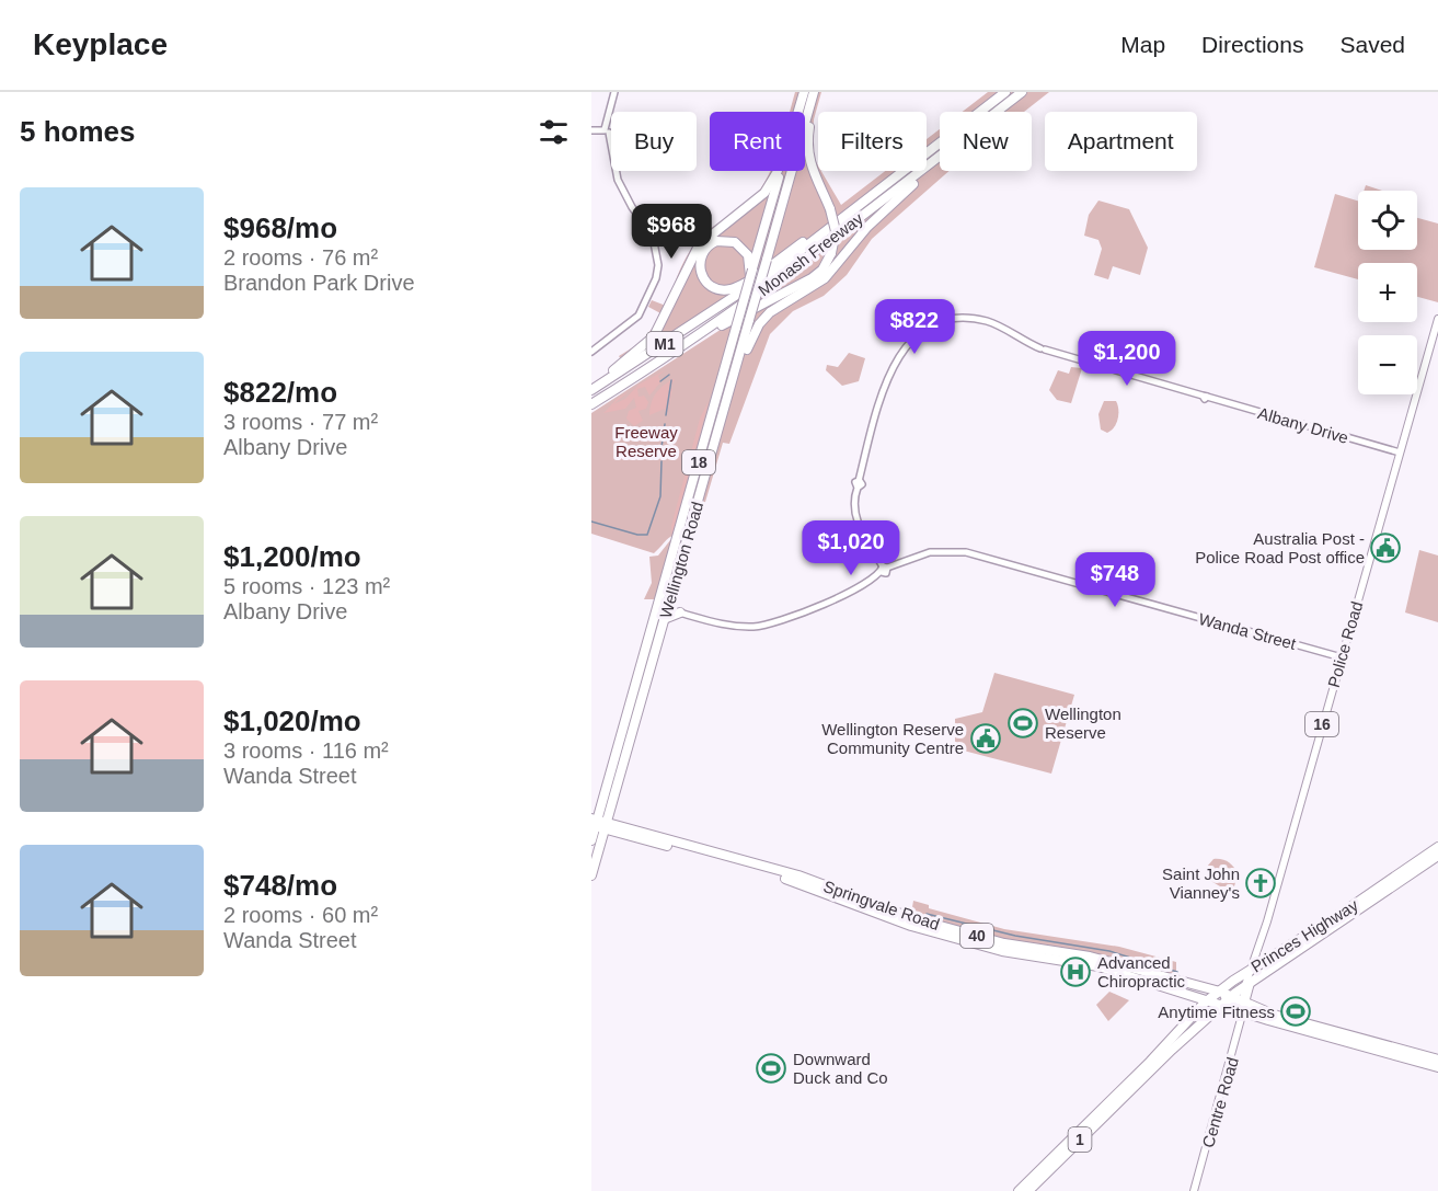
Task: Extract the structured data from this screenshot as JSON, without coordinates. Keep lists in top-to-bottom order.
{
  "streets": {
    "highway": [
      "Monash Freeway",
      "M1",
      "18",
      "Wellington Road",
      "Springvale Road",
      "40",
      "Princes Highway",
      "1"
    ],
    "main road": ["Police Road", "16", "Centre Road"],
    "street": ["Albany Drive", "Wanda Street"]
  },
  "crossings": [
    ["Albany Drive", "Wanda Street"],
    ["Albany Drive", "Police Road"],
    ["Wellington Road", "Springvale Road"],
    ["Wanda Street", "Police Road"],
    ["Police Road", "Princes Highway"],
    ["Police Road", "Centre Road"],
    ["Springvale Road", "Princes Highway"],
    ["Springvale Road", "Centre Road"],
    ["Princes Highway", "Centre Road"]
  ],
  "parks": ["Freeway Reserve"],
  "places": {
    "public building": ["Australia Post - Police Road Post office", "Wellington Reserve Community Centre"],
    "sports": ["Wellington Reserve", "Anytime Fitness", "Downward Duck and Co"],
    "church": ["Saint John Vianney's"],
    "hospital": ["Advanced Chiropractic"]
  },
  "page": {
    "header": "Keyplace",
    "nav": ["Map", "Directions", "Saved"],
    "heading": "5 homes",
    "chip": [
      "Buy",
      "Rent",
      "Filters",
      "New",
      "Apartment"
    ],
    "list": [
      {
        "name": "$968/mo",
        "note": "2 rooms · 76 m² · Brandon Park Drive"
      },
      {
        "name": "$822/mo",
        "note": "3 rooms · 77 m² · Albany Drive"
      },
      {
        "name": "$1,200/mo",
        "note": "5 rooms · 123 m² · Albany Drive"
      },
      {
        "name": "$1,020/mo",
        "note": "3 rooms · 116 m² · Wanda Street"
      },
      {
        "name": "$748/mo",
        "note": "2 rooms · 60 m² · Wanda Street"
      }
    ],
    "map_buttons": ["+", "−"],
    "price": [
      "$968",
      "$822",
      "$1,200",
      "$1,020",
      "$748"
    ]
  }
}
